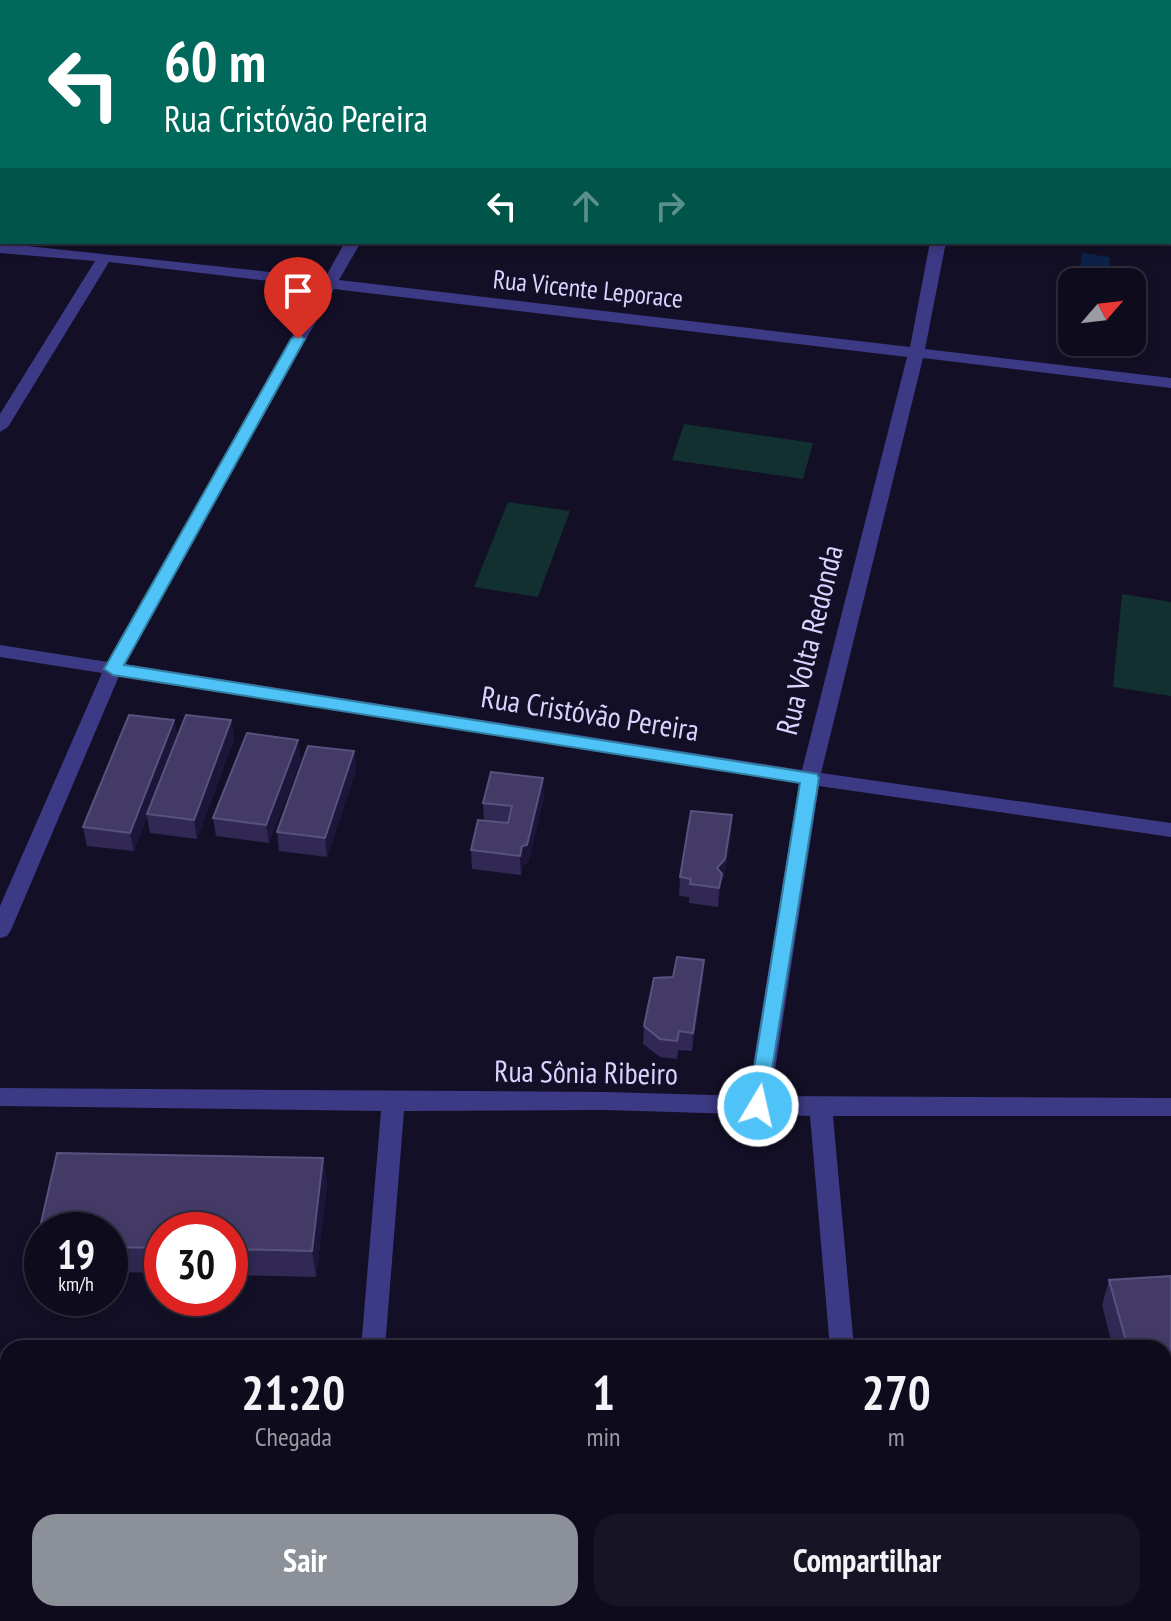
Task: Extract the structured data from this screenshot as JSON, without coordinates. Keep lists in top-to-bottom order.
{
  "streets": {
    "street": [
      "Rua Vicente Leporace",
      "Rua Volta Redonda",
      "Rua Cristóvão Pereira",
      "Rua Sônia Ribeiro"
    ]
  },
  "crossings": [
    ["Rua Vicente Leporace", "Rua Volta Redonda"],
    ["Rua Volta Redonda", "Rua Cristóvão Pereira"],
    ["Rua Volta Redonda", "Rua Sônia Ribeiro"]
  ],
  "north": "top right",
  "page": {
    "turn": ["60 m", "Rua Cristóvão Pereira"],
    "speed": "19 km/h",
    "limit": "30",
    "eta": [
      "21:20",
      "Chegada",
      "1",
      "min",
      "270",
      "m"
    ],
    "buttons": ["Sair", "Compartilhar"]
  }
}
